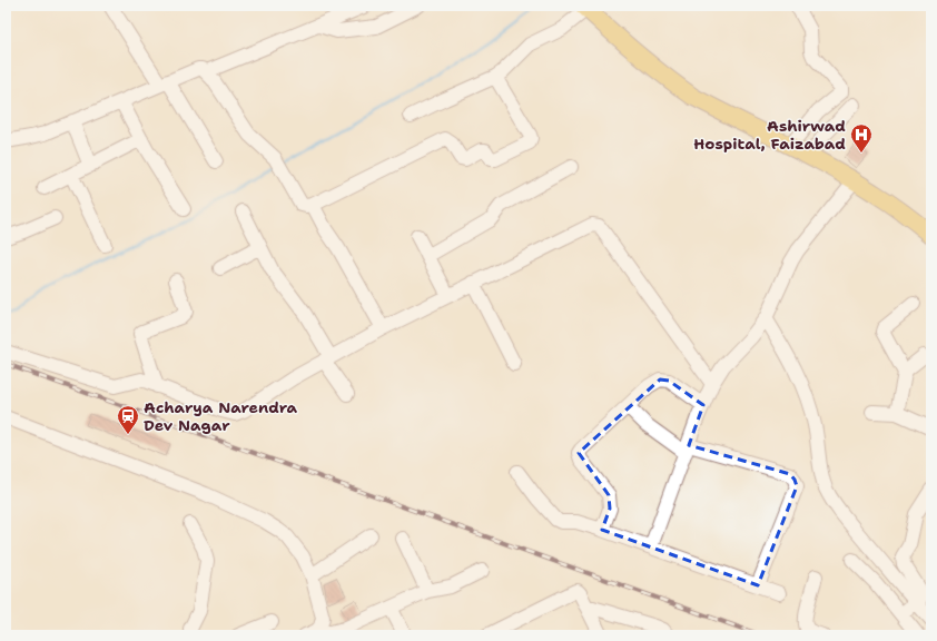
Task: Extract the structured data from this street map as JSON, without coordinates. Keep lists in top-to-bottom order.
{
  "places": {
    "hospital": ["Ashirwad Hospital, Faizabad"],
    "station": ["Acharya Narendra Dev Nagar"]
  }
}
